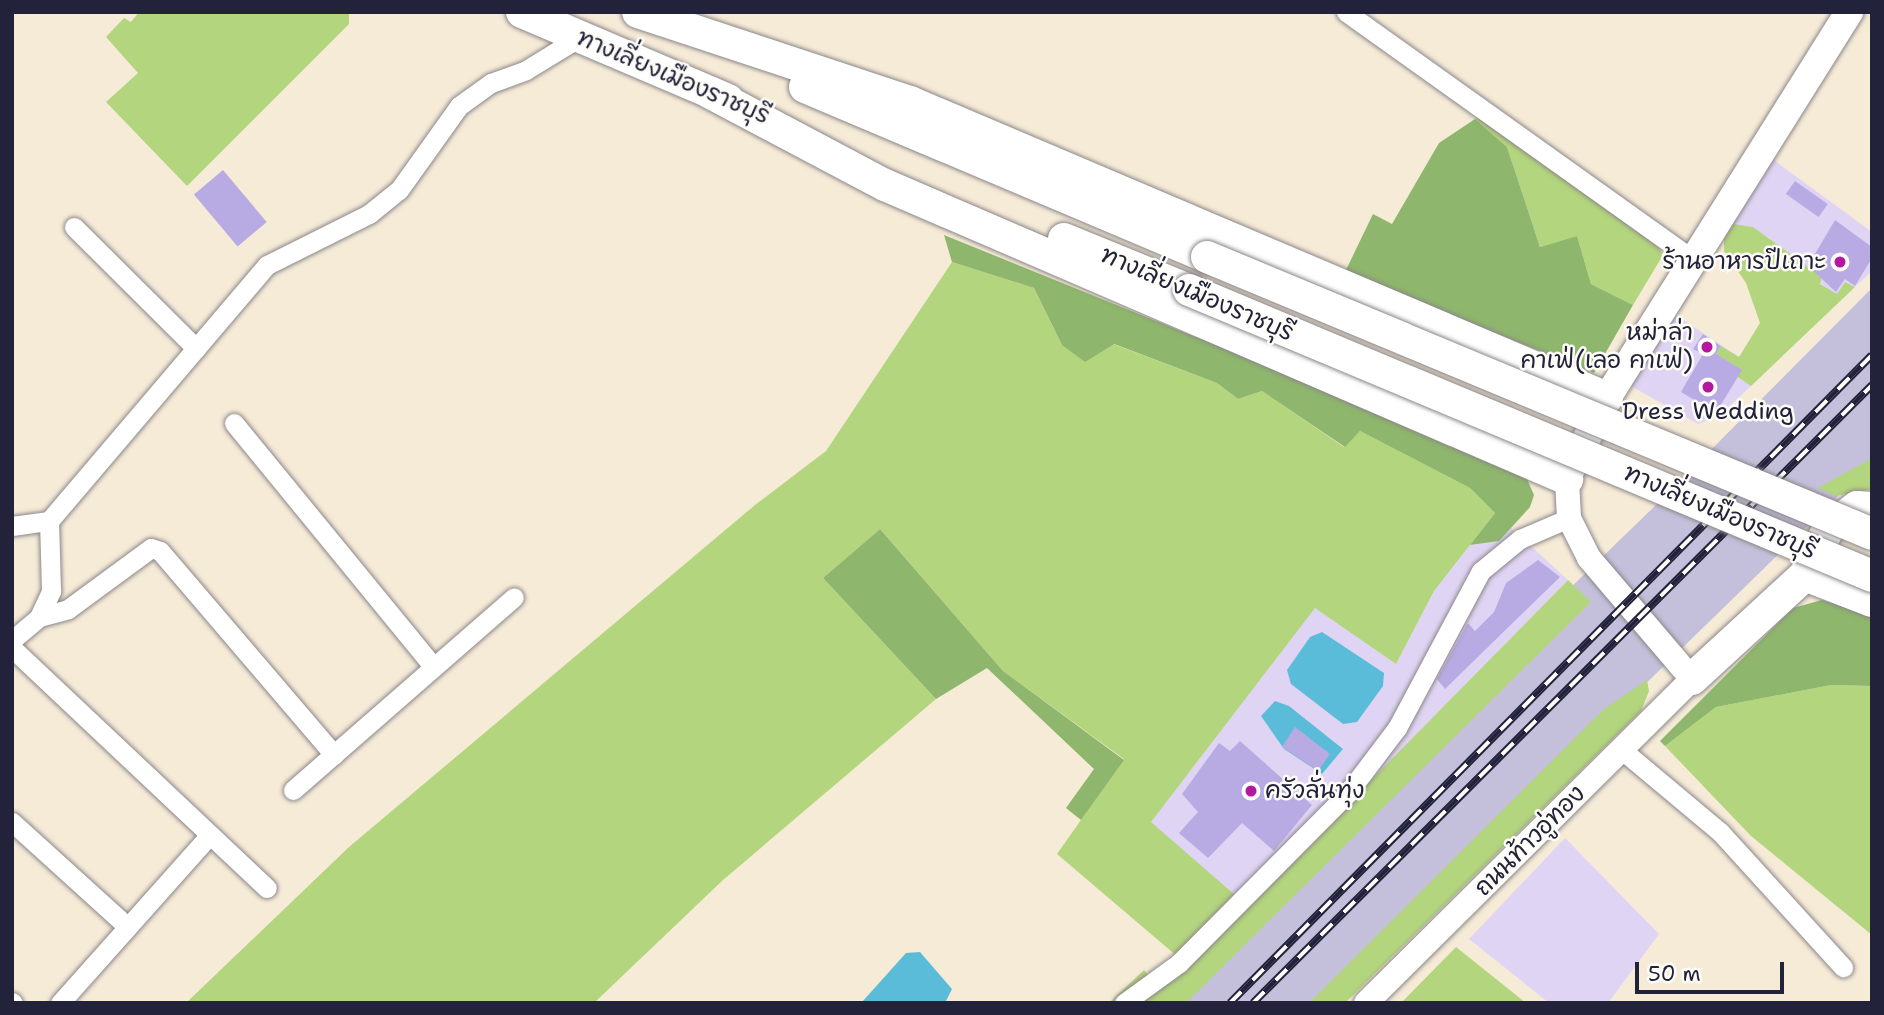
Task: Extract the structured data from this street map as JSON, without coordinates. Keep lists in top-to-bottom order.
{
  "streets": {
    "main road": ["ทางเลี่ยงเมืองราชบุรี"],
    "street": ["ถนนท้าวอู่ทอง"]
  },
  "places": [
    "ร้านอาหารปีเถาะ",
    "หม่าล่า คาเฟ่(เลอ คาเฟ่)",
    "Dress Wedding",
    "ครัวลั่นทุ่ง"
  ],
  "scale_bar": "50 m"
}
